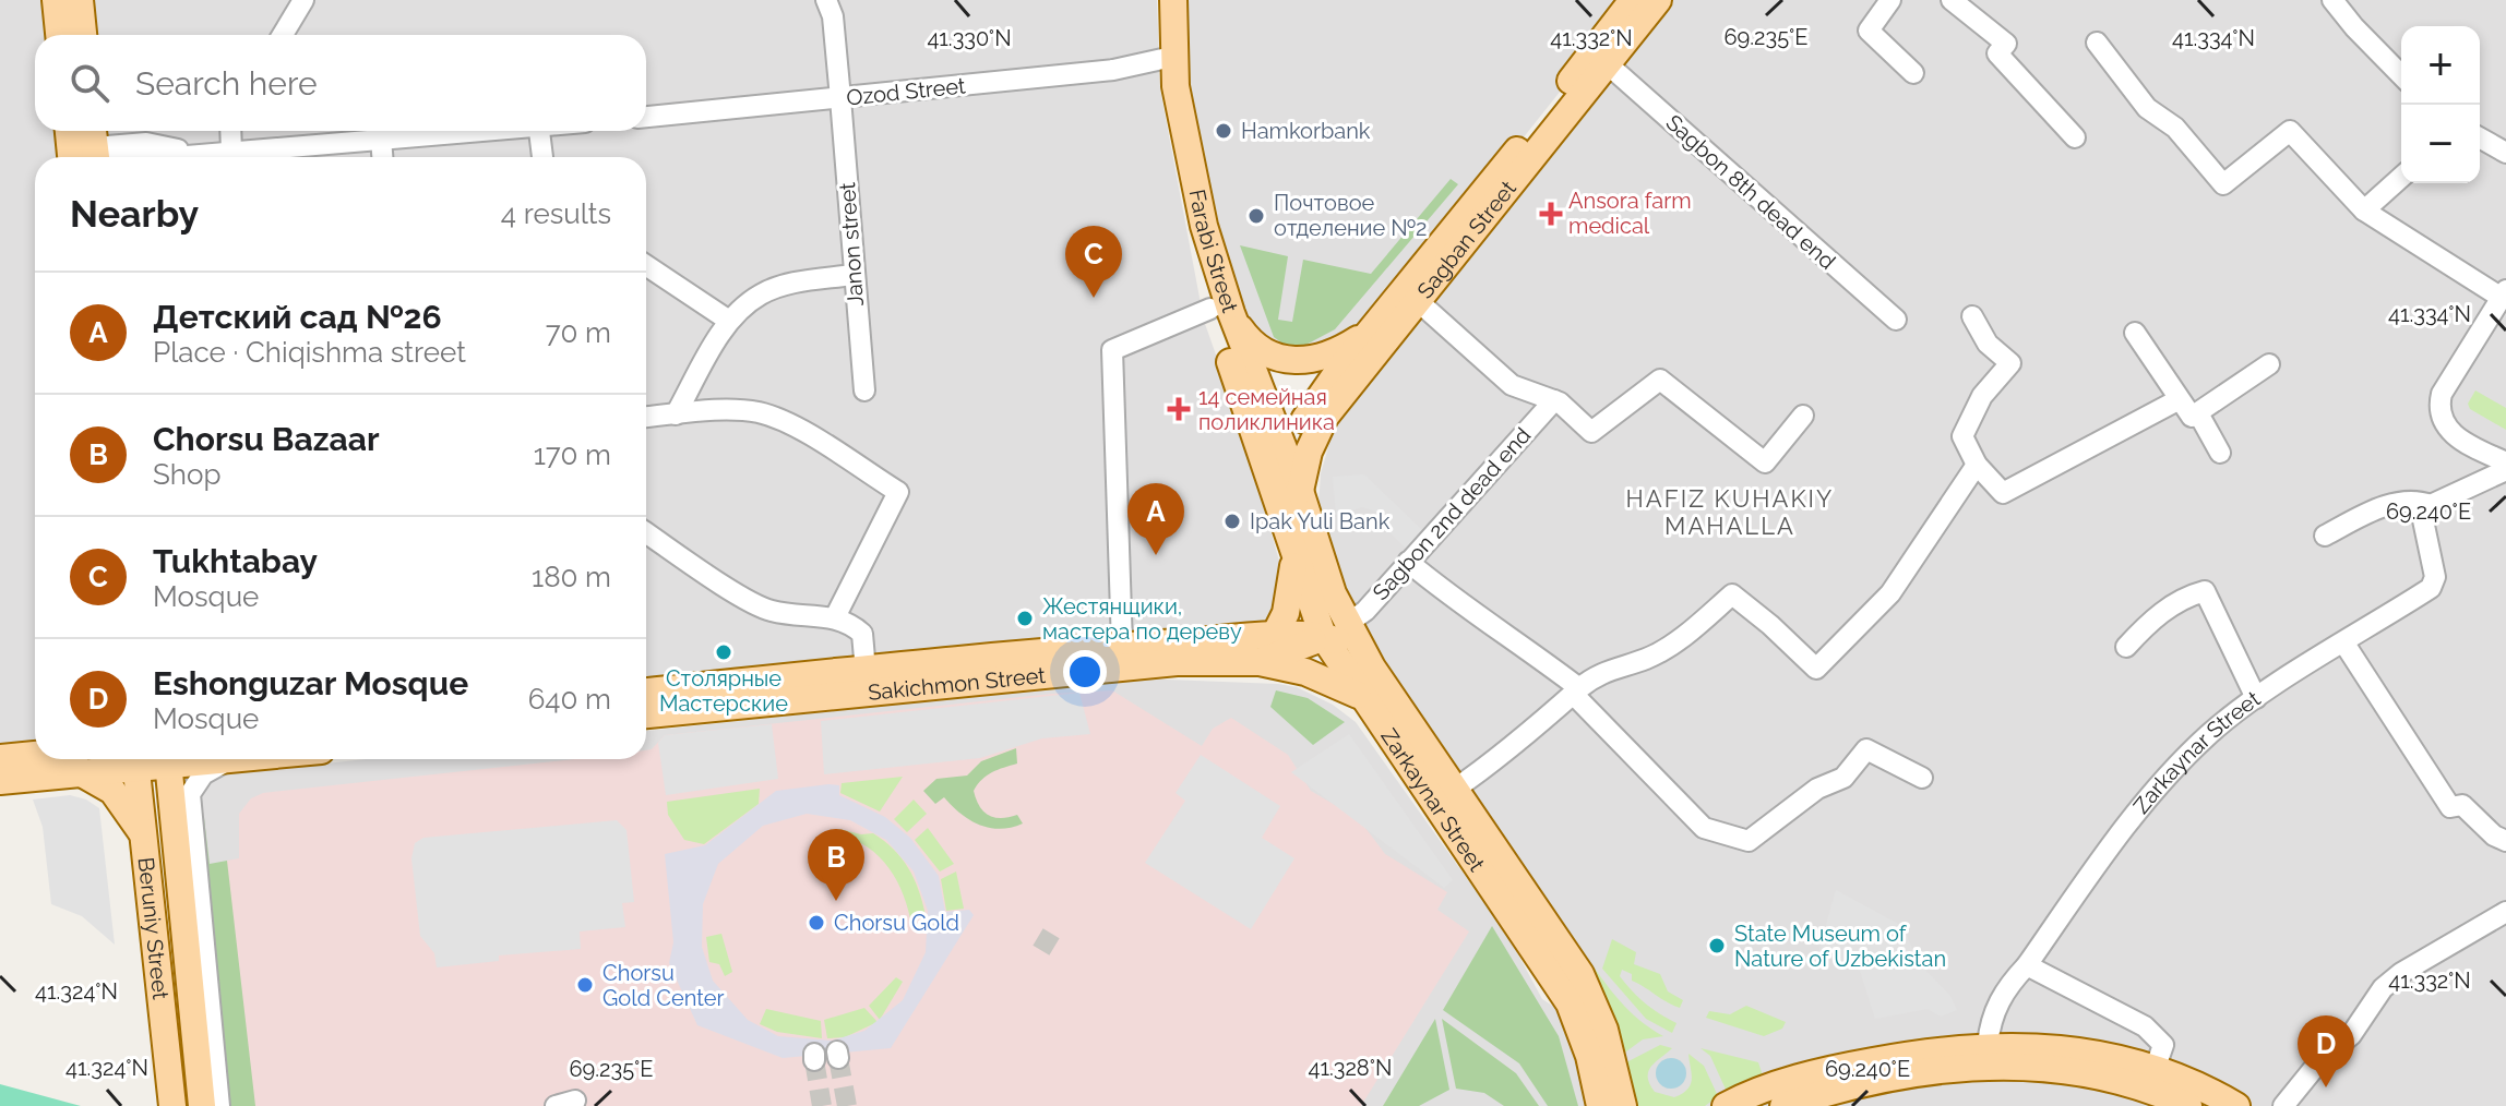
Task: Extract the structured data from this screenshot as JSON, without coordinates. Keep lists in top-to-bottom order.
{
  "streets": {
    "main road": [
      "Sagban Street",
      "Farabi Street",
      "Sakichmon Street",
      "Zarkaynar Street",
      "Beruniy Street"
    ],
    "street": [
      "Ozod Street",
      "Sagbon 8th dead end",
      "Janon street",
      "Sagbon 2nd dead end"
    ]
  },
  "crossings": [
    ["Ozod Street", "Janon street"],
    ["Ozod Street", "Farabi Street"],
    ["Sagbon 8th dead end", "Sagban Street"],
    ["Sagban Street", "Farabi Street"],
    ["Sagban Street", "Zarkaynar Street"],
    ["Farabi Street", "Zarkaynar Street"],
    ["Sagbon 2nd dead end", "Sakichmon Street"],
    ["Sagbon 2nd dead end", "Zarkaynar Street"],
    ["Sakichmon Street", "Zarkaynar Street"]
  ],
  "districts": ["HAFIZ KUHAKIY MAHALLA"],
  "places": {
    "other": [
      "Hamkorbank",
      "Почтовое отделение №2",
      "Ipak Yuli Bank",
      "Жестянщики, мастера по дереву",
      "Столярные Мастерские",
      "Chorsu Gold",
      "State Museum of Nature of Uzbekistan",
      "Chorsu Gold Center"
    ],
    "health": ["Ansora farm medical", "14 семейная поликлиника"]
  },
  "page": {
    "map_buttons": ["+", "−"],
    "search": "Search here",
    "heading": ["Nearby", "4 results"],
    "pins": [
      "C",
      "A",
      "B",
      "D"
    ],
    "list": [
      {
        "mark": "A",
        "name": "Детский сад №26",
        "note": "Place · Chiqishma street",
        "value": "70 m"
      },
      {
        "mark": "B",
        "name": "Chorsu Bazaar",
        "note": "Shop",
        "value": "170 m"
      },
      {
        "mark": "C",
        "name": "Tukhtabay",
        "note": "Mosque",
        "value": "180 m"
      },
      {
        "mark": "D",
        "name": "Eshonguzar Mosque",
        "note": "Mosque",
        "value": "640 m"
      }
    ]
  },
  "coordinates": [
    "69.235°E",
    "41.330°N",
    "41.332°N",
    "41.334°N",
    "69.240°E",
    "41.324°N",
    "41.328°N"
  ]
}
